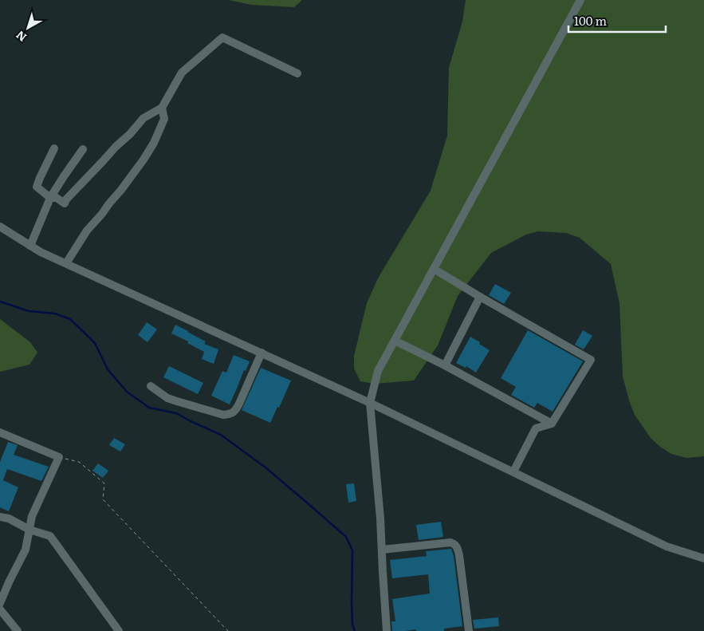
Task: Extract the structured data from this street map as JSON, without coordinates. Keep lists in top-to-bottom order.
{
  "scale_bar": "100 m",
  "north": "bottom left"
}
